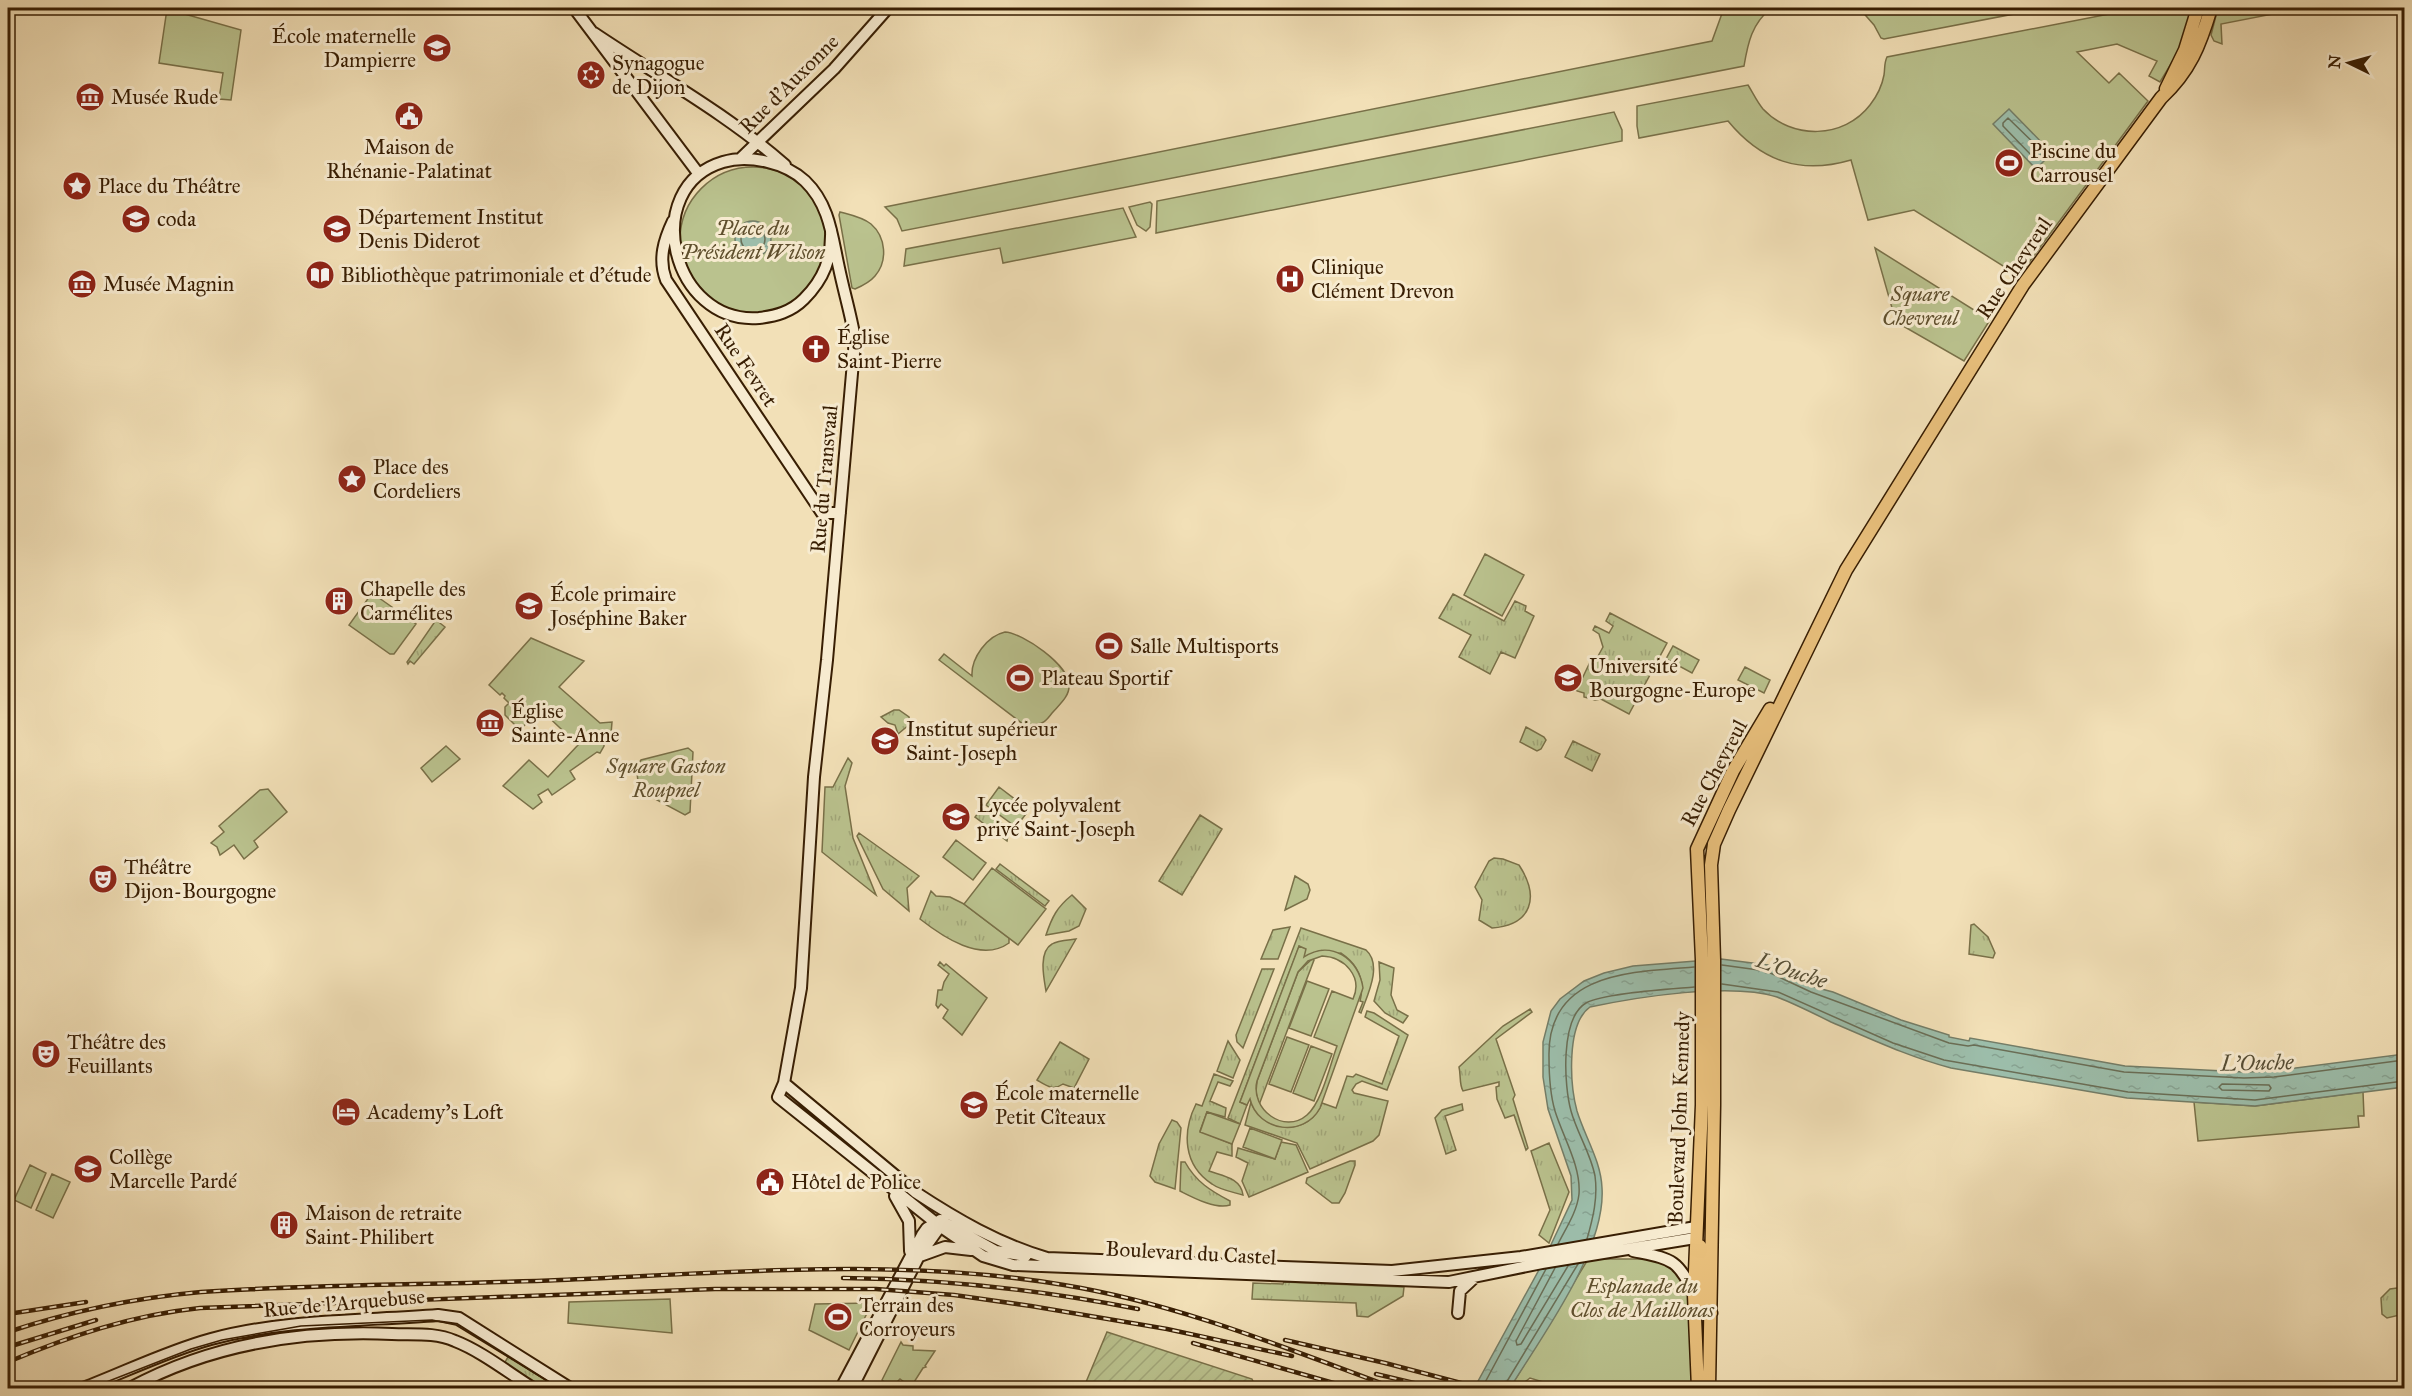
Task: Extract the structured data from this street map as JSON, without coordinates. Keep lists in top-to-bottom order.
{
  "streets": {
    "main road": [
      "Rue d'Auxonne",
      "Rue Chevreul",
      "Rue Fevret",
      "Rue du Transvaal",
      "Boulevard John Kennedy",
      "Boulevard du Castel",
      "Rue de l'Arquebuse"
    ]
  },
  "crossings": [
    ["Rue d'Auxonne", "Rue Fevret"],
    ["Rue d'Auxonne", "Rue du Transvaal"],
    ["Rue Chevreul", "Boulevard John Kennedy"],
    ["Rue Fevret", "Rue du Transvaal"],
    ["Boulevard John Kennedy", "Boulevard du Castel"]
  ],
  "water": ["L'Ouche"],
  "parks": [
    "Place du Président Wilson",
    "Square Chevreul",
    "Square Gaston Roupnel",
    "Esplanade du Clos de Maillonas"
  ],
  "places": {
    "school or university": [
      "École maternelle Dampierre",
      "coda",
      "Département Institut Denis Diderot",
      "École primaire Joséphine Baker",
      "Université Bourgogne-Europe",
      "Institut supérieur Saint-Joseph",
      "Lycée polyvalent privé Saint-Joseph",
      "École maternelle Petit Cîteaux",
      "Collège Marcelle Pardé"
    ],
    "synagogue": ["Synagogue de Dijon"],
    "museum": ["Musée Rude", "Musée Magnin", "Église Sainte-Anne"],
    "public building": ["Maison de Rhénanie-Palatinat", "Hôtel de Police"],
    "sports": [
      "Piscine du Carrousel",
      "Salle Multisports",
      "Plateau Sportif",
      "Terrain des Corroyeurs"
    ],
    "place": ["Place du Théâtre", "Place des Cordeliers"],
    "library": ["Bibliothèque patrimoniale et d'étude"],
    "hospital": ["Clinique Clément Drevon"],
    "church": ["Église Saint-Pierre"],
    "building": ["Chapelle des Carmélites", "Maison de retraite Saint-Philibert"],
    "theatre": ["Théâtre Dijon-Bourgogne", "Théâtre des Feuillants"],
    "hotel": ["Academy's Loft"]
  },
  "north": "left"
}
